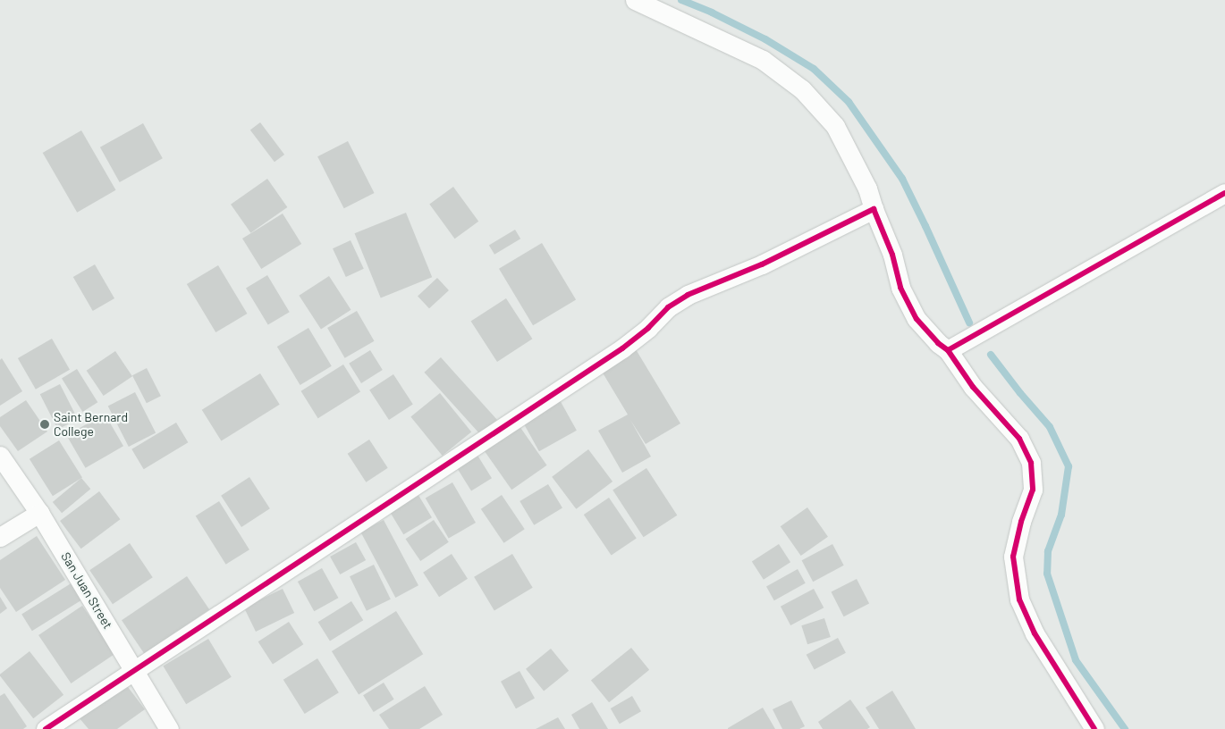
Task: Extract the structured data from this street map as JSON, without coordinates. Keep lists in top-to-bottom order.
{
  "streets": {
    "street": ["San Juan Street"]
  },
  "places": ["Saint Bernard College"]
}
